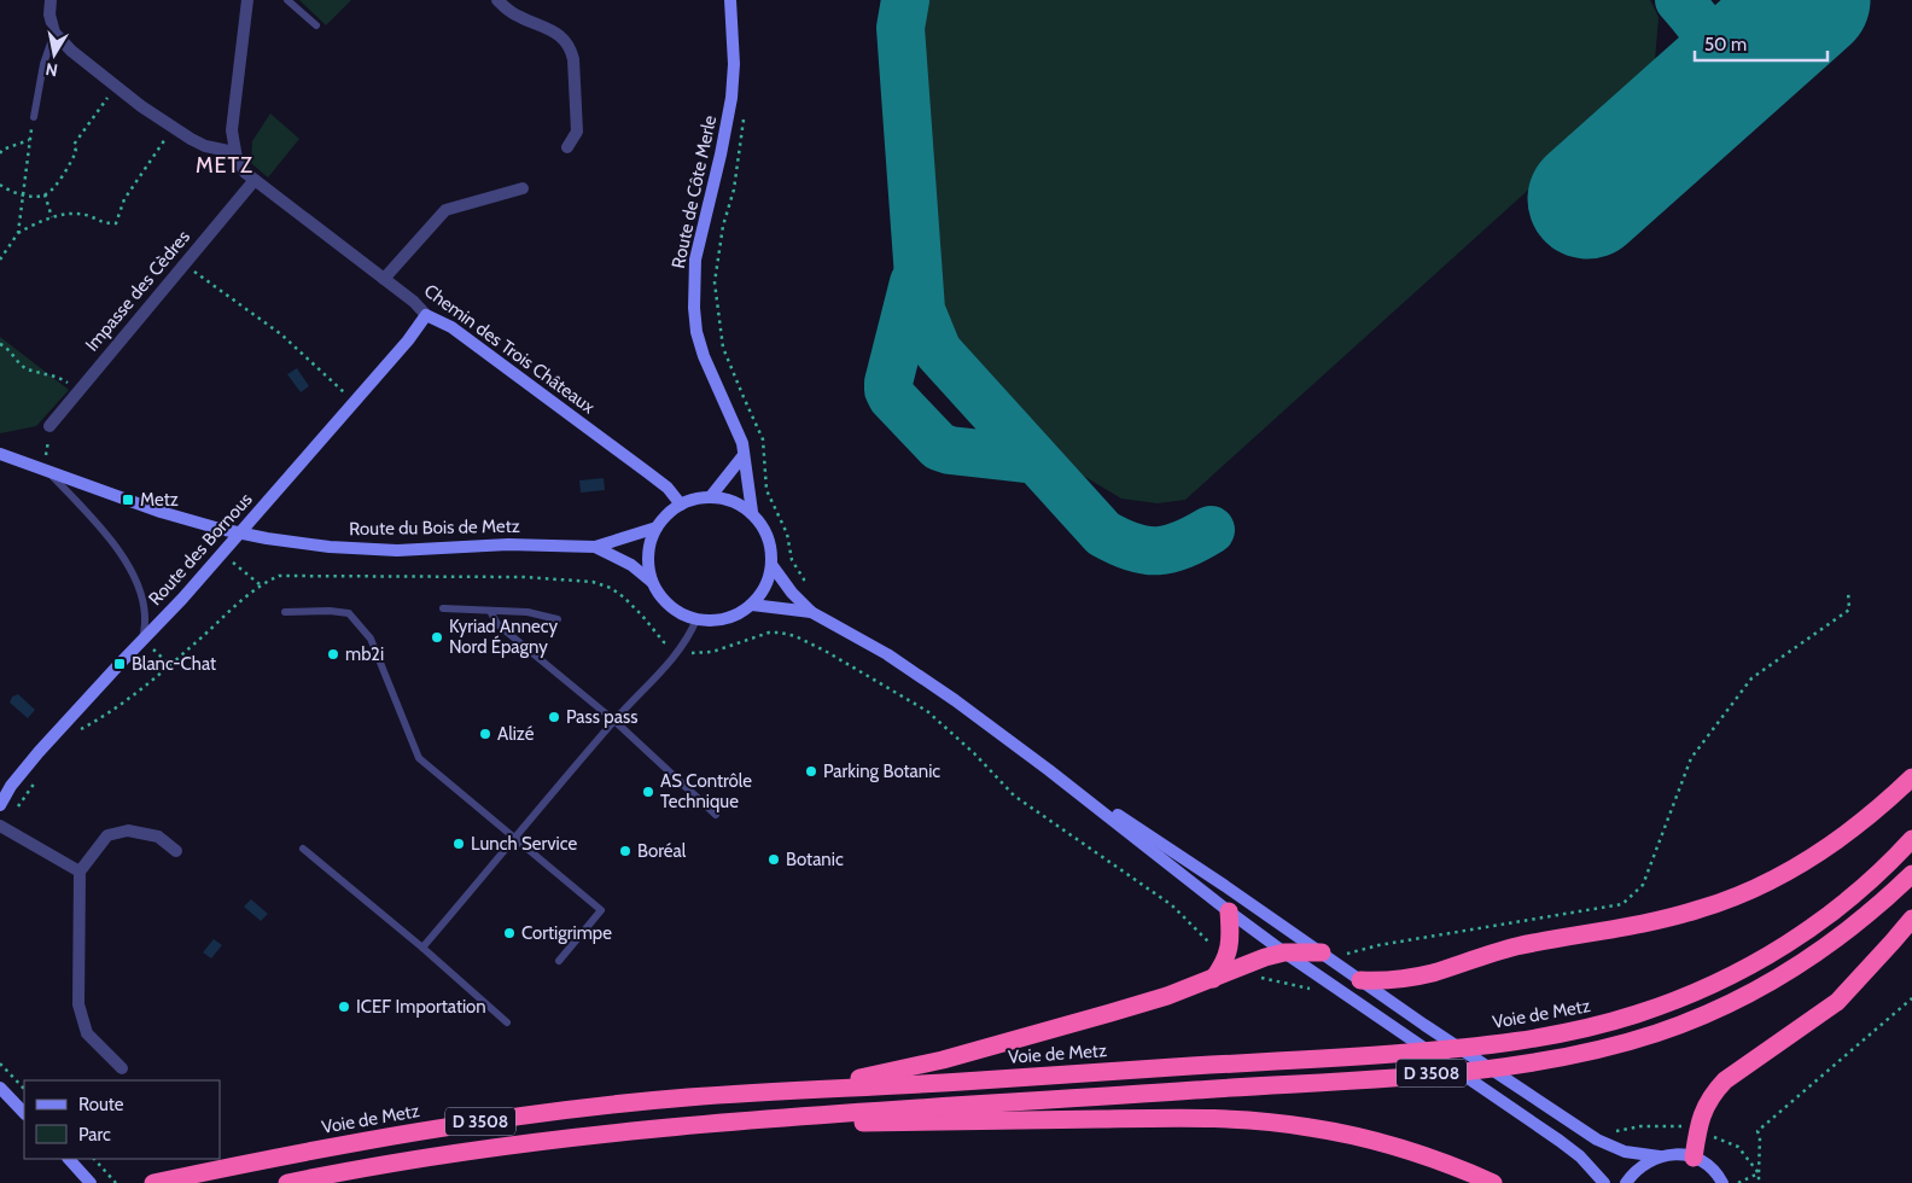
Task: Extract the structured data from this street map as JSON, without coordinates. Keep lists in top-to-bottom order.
{
  "streets": {
    "highway": ["Voie de Metz", "D 3508"],
    "main road": [
      "Route de Côte Merle",
      "Chemin des Trois Châteaux",
      "Route du Bois de Metz",
      "Route des Bornous"
    ],
    "street": ["Impasse des Cèdres"]
  },
  "crossings": [
    ["Route de Côte Merle", "Chemin des Trois Châteaux"],
    ["Route de Côte Merle", "Route du Bois de Metz"],
    ["Impasse des Cèdres", "Chemin des Trois Châteaux"],
    ["Chemin des Trois Châteaux", "Route du Bois de Metz"],
    ["Chemin des Trois Châteaux", "Route des Bornous"]
  ],
  "districts": ["METZ"],
  "places": {
    "transit": ["Metz", "Blanc-Chat"],
    "other": [
      "Kyriad Annecy Nord Épagny",
      "mb2i",
      "Pass pass",
      "Alizé",
      "Parking Botanic",
      "AS Contrôle Technique",
      "Lunch Service",
      "Boréal",
      "Botanic",
      "Cortigrimpe",
      "ICEF Importation"
    ]
  },
  "legend": ["Route", "Parc"],
  "scale_bar": "50 m",
  "north": "bottom"
}
